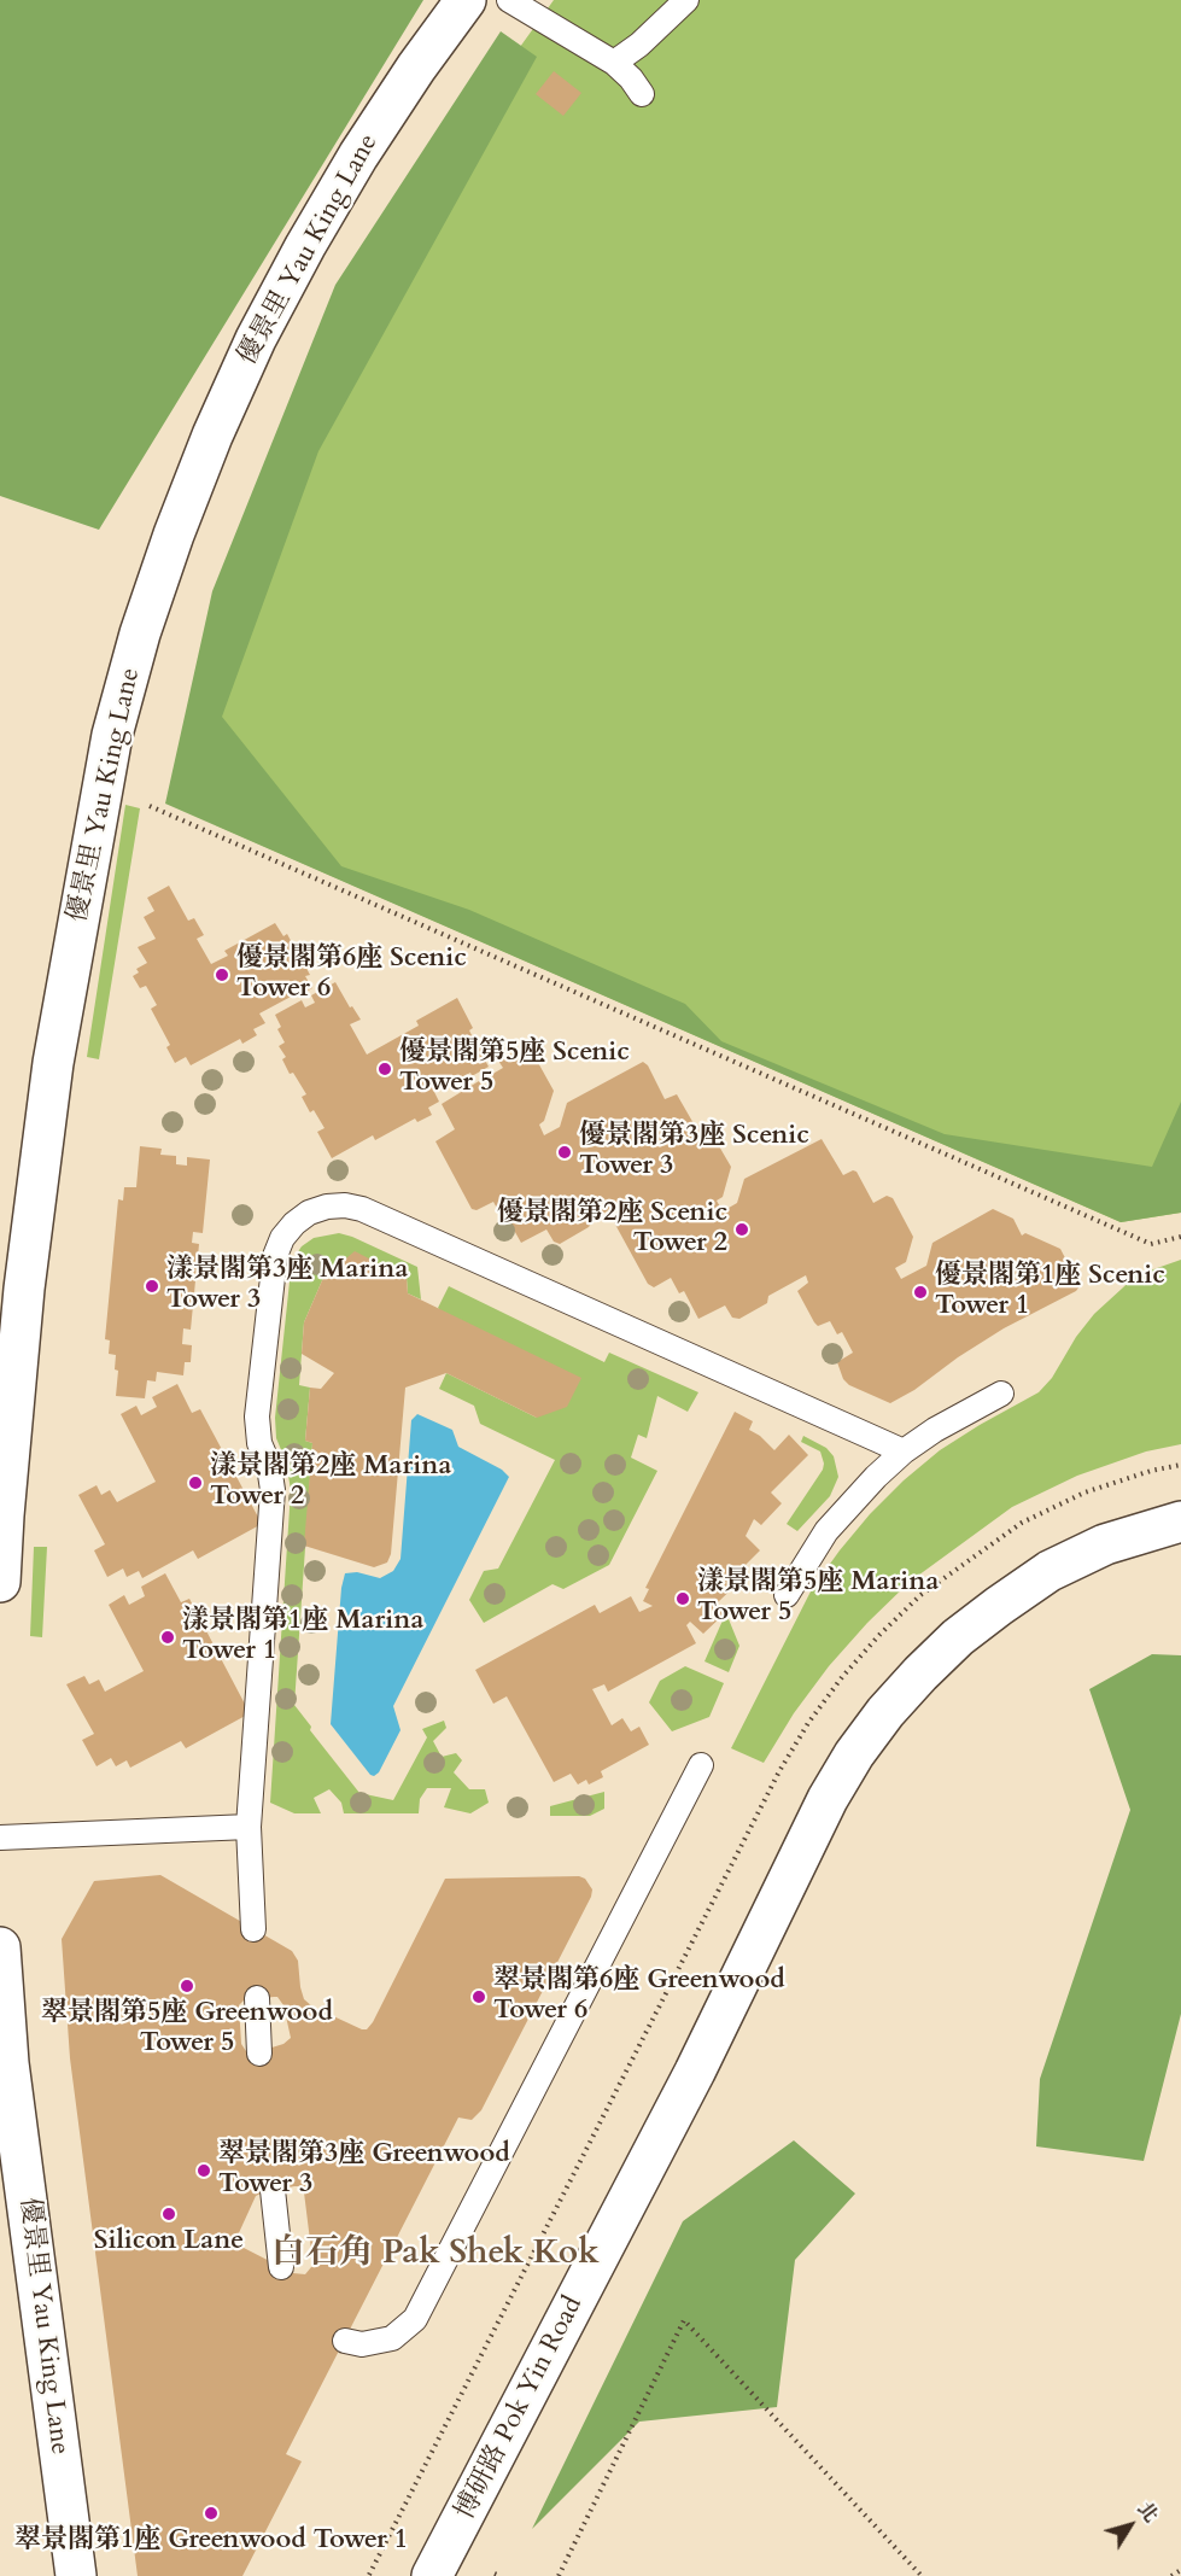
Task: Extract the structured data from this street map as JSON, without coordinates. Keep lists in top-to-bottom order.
{
  "streets": {
    "street": ["優景里 Yau King Lane", "博研路 Pok Yin Road"]
  },
  "districts": ["白石角 Pak Shek Kok"],
  "places": [
    "優景閣第6座 Scenic Tower 6",
    "優景閣第5座 Scenic Tower 5",
    "優景閣第3座 Scenic Tower 3",
    "優景閣第2座 Scenic Tower 2",
    "漾景閣第3座 Marina Tower 3",
    "優景閣第1座 Scenic Tower 1",
    "漾景閣第2座 Marina Tower 2",
    "漾景閣第5座 Marina Tower 5",
    "漾景閣第1座 Marina Tower 1",
    "翠景閣第5座 Greenwood Tower 5",
    "翠景閣第6座 Greenwood Tower 6",
    "翠景閣第3座 Greenwood Tower 3",
    "Silicon Lane",
    "翠景閣第1座 Greenwood Tower 1"
  ],
  "north": "top right"
}
